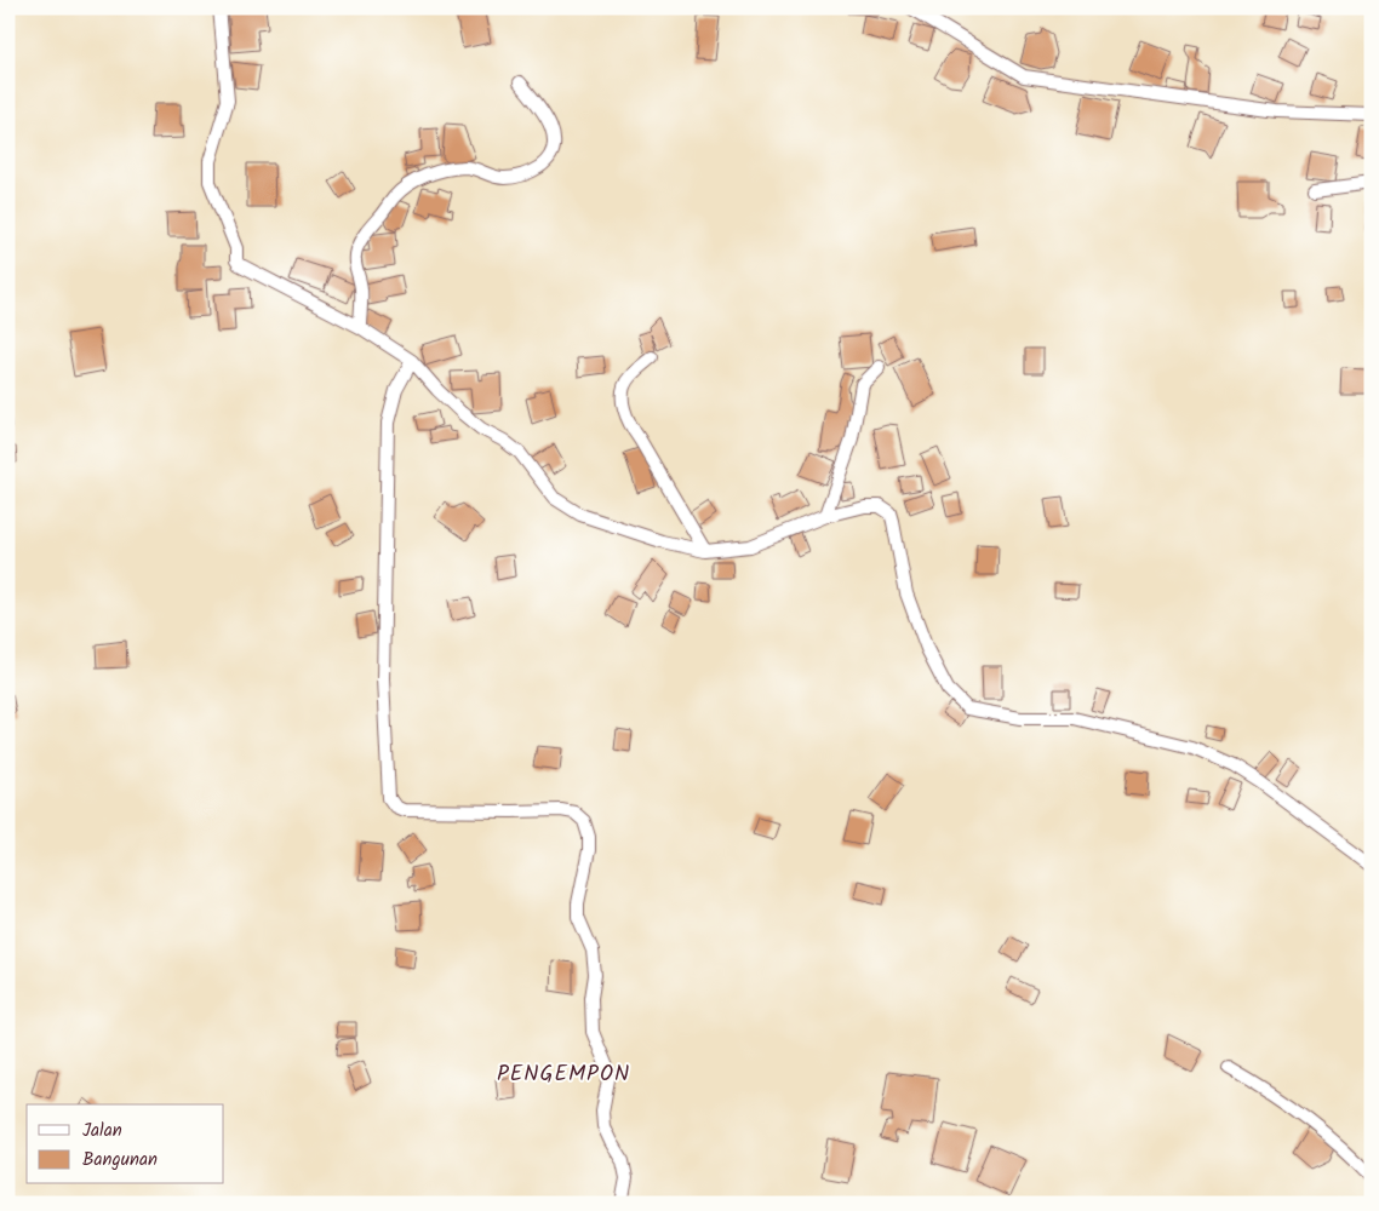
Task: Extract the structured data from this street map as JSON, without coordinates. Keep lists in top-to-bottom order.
{
  "districts": ["PENGEMPON"],
  "legend": ["Jalan", "Bangunan"]
}
